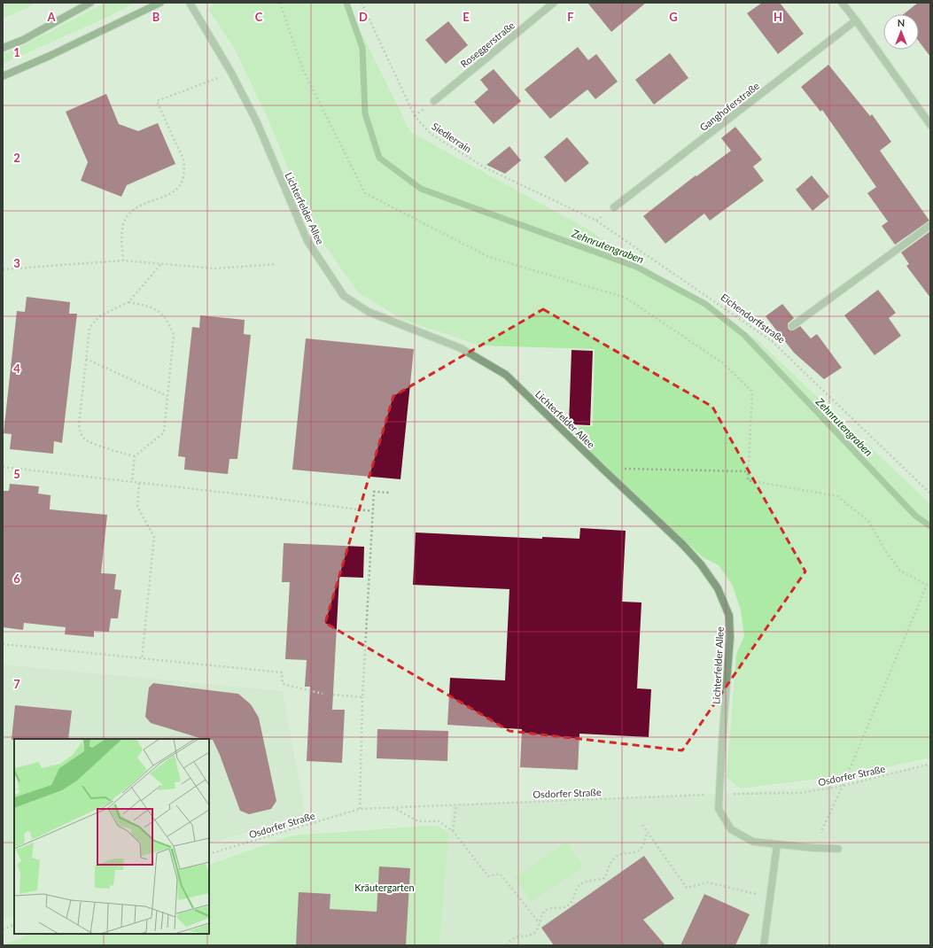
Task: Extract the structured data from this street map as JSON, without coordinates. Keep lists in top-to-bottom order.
{
  "streets": {
    "street": [
      "Roseggerstraße",
      "Ganghoferstraße",
      "Lichterfelder Allee",
      "Eichendorffstraße"
    ],
    "path": ["Siedlerrain", "Osdorfer Straße"]
  },
  "crossings": [
    ["Siedlerrain", "Eichendorffstraße"],
    ["Lichterfelder Allee", "Osdorfer Straße"]
  ],
  "water": ["Zehnrutengraben"],
  "parks": ["Kräutergarten"],
  "north": "top",
  "grid": {
    "columns": [
      "A",
      "B",
      "C",
      "D",
      "E",
      "F",
      "G",
      "H"
    ],
    "rows": [
      "1",
      "2",
      "3",
      "4",
      "5",
      "6",
      "7"
    ]
  }
}
